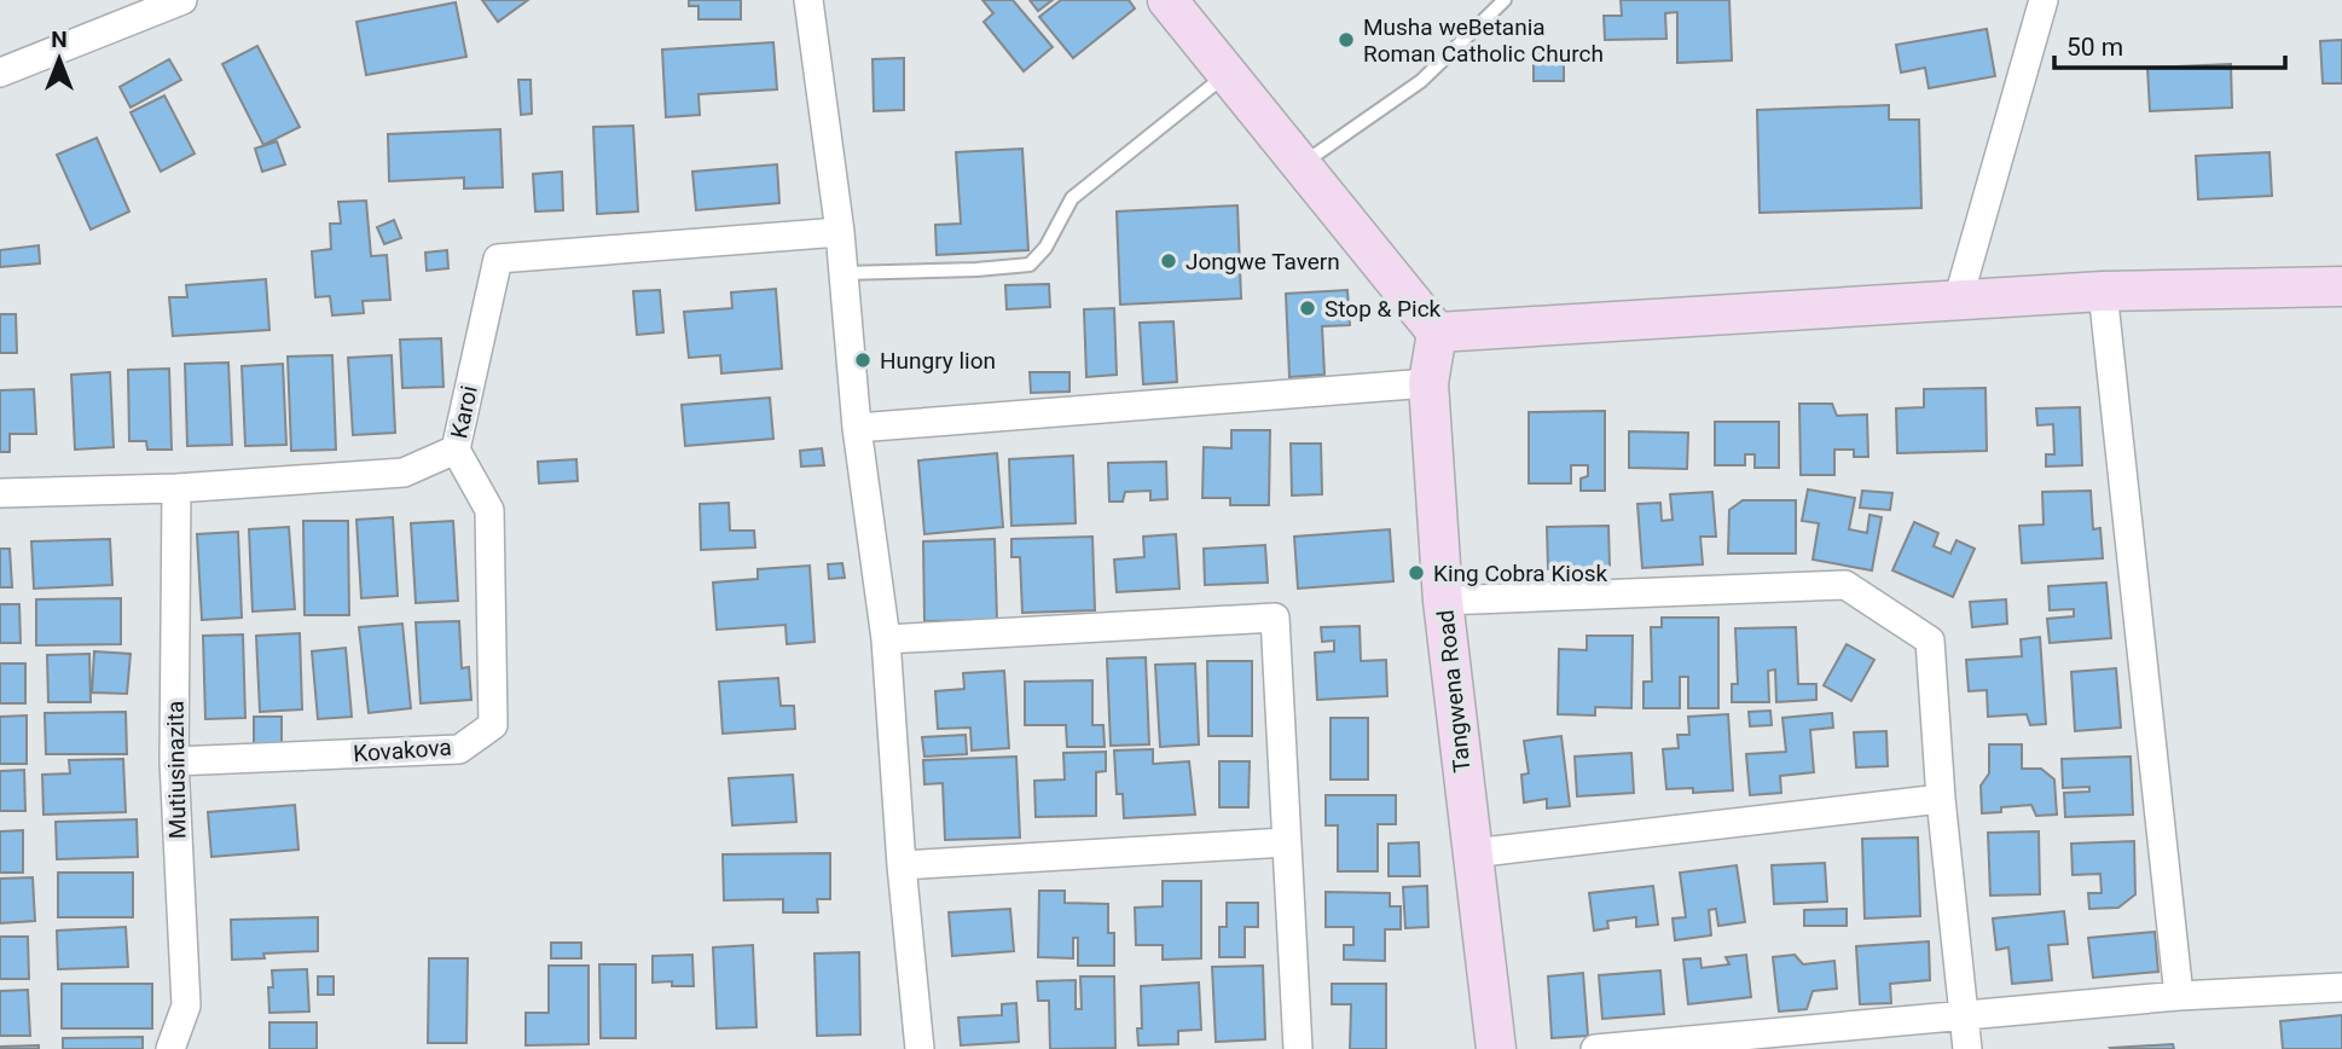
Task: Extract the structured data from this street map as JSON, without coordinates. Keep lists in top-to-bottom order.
{
  "streets": {
    "street": [
      "Karoi",
      "Tangwena Road",
      "Kovakova",
      "Mutiusinazita"
    ]
  },
  "crossings": [
    ["Karoi", "Kovakova"],
    ["Karoi", "Mutiusinazita"],
    ["Kovakova", "Mutiusinazita"]
  ],
  "places": [
    "Musha weBetania Roman Catholic Church",
    "Jongwe Tavern",
    "Stop & Pick",
    "Hungry lion",
    "King Cobra Kiosk"
  ],
  "scale_bar": "50 m",
  "north": "top"
}
